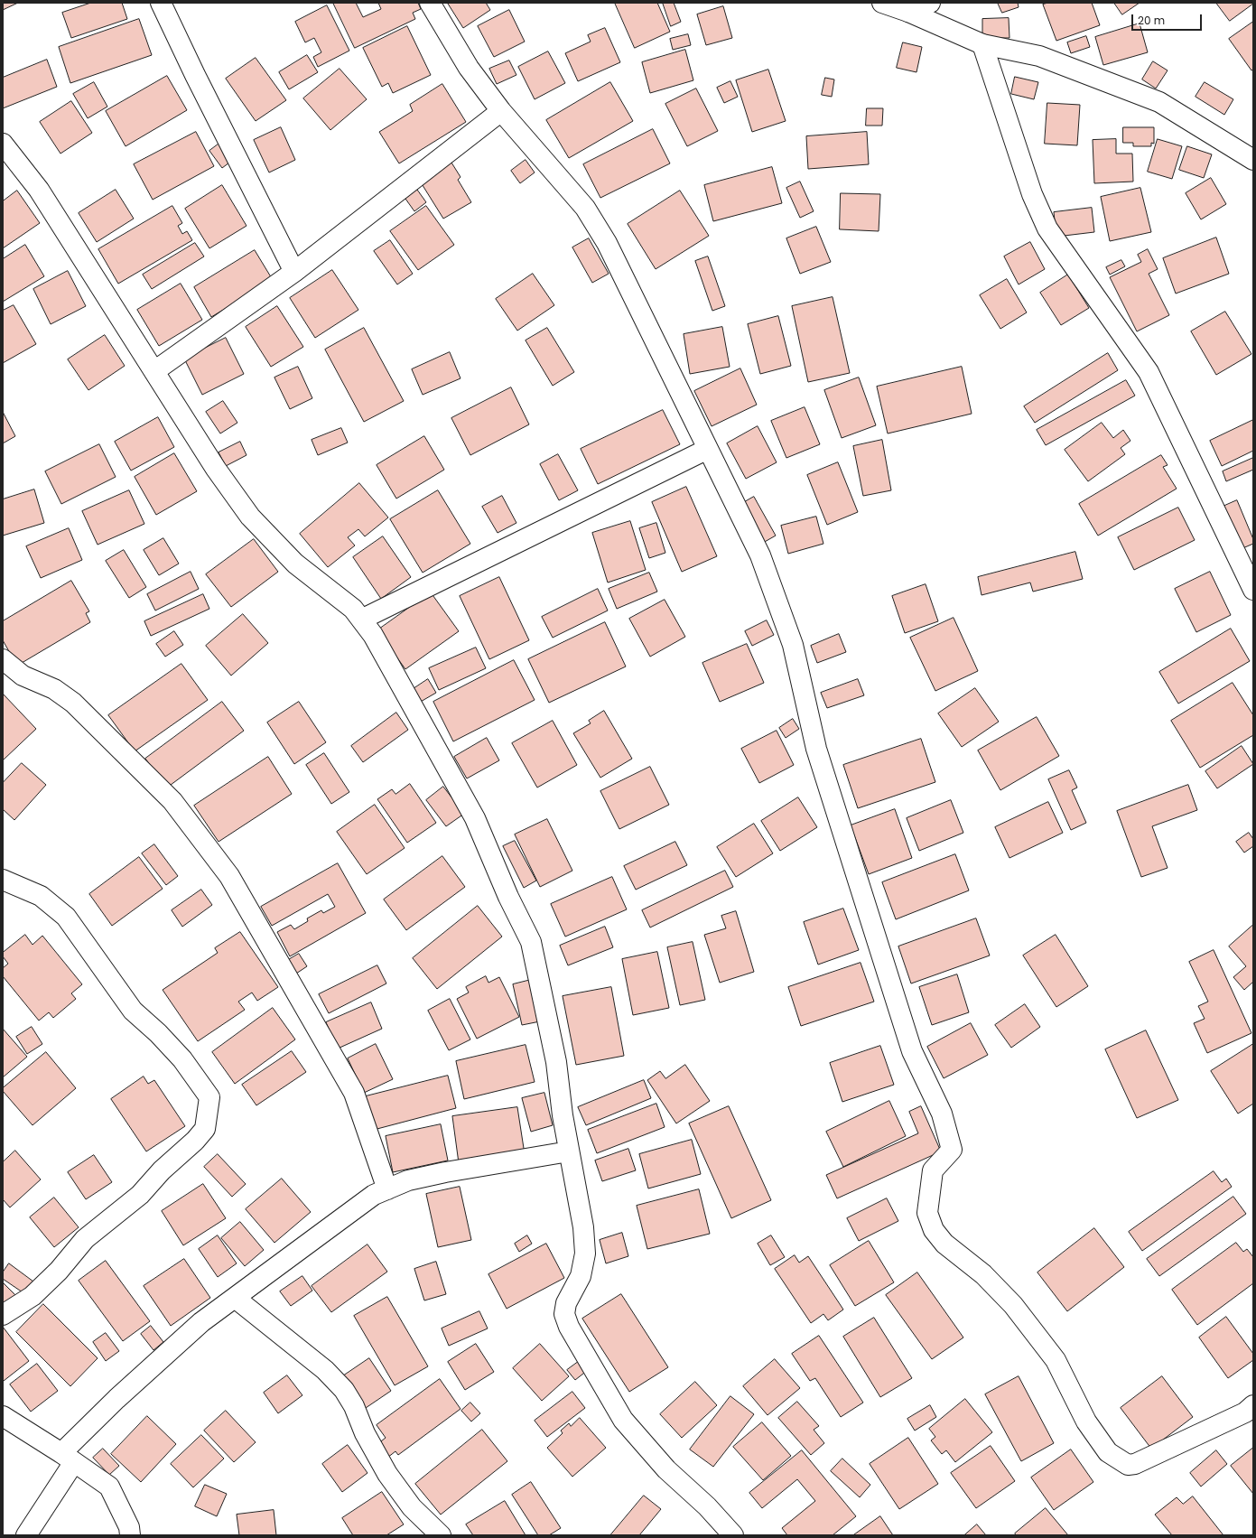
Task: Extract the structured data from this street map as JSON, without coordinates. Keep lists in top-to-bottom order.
{
  "scale_bar": "20 m"
}
